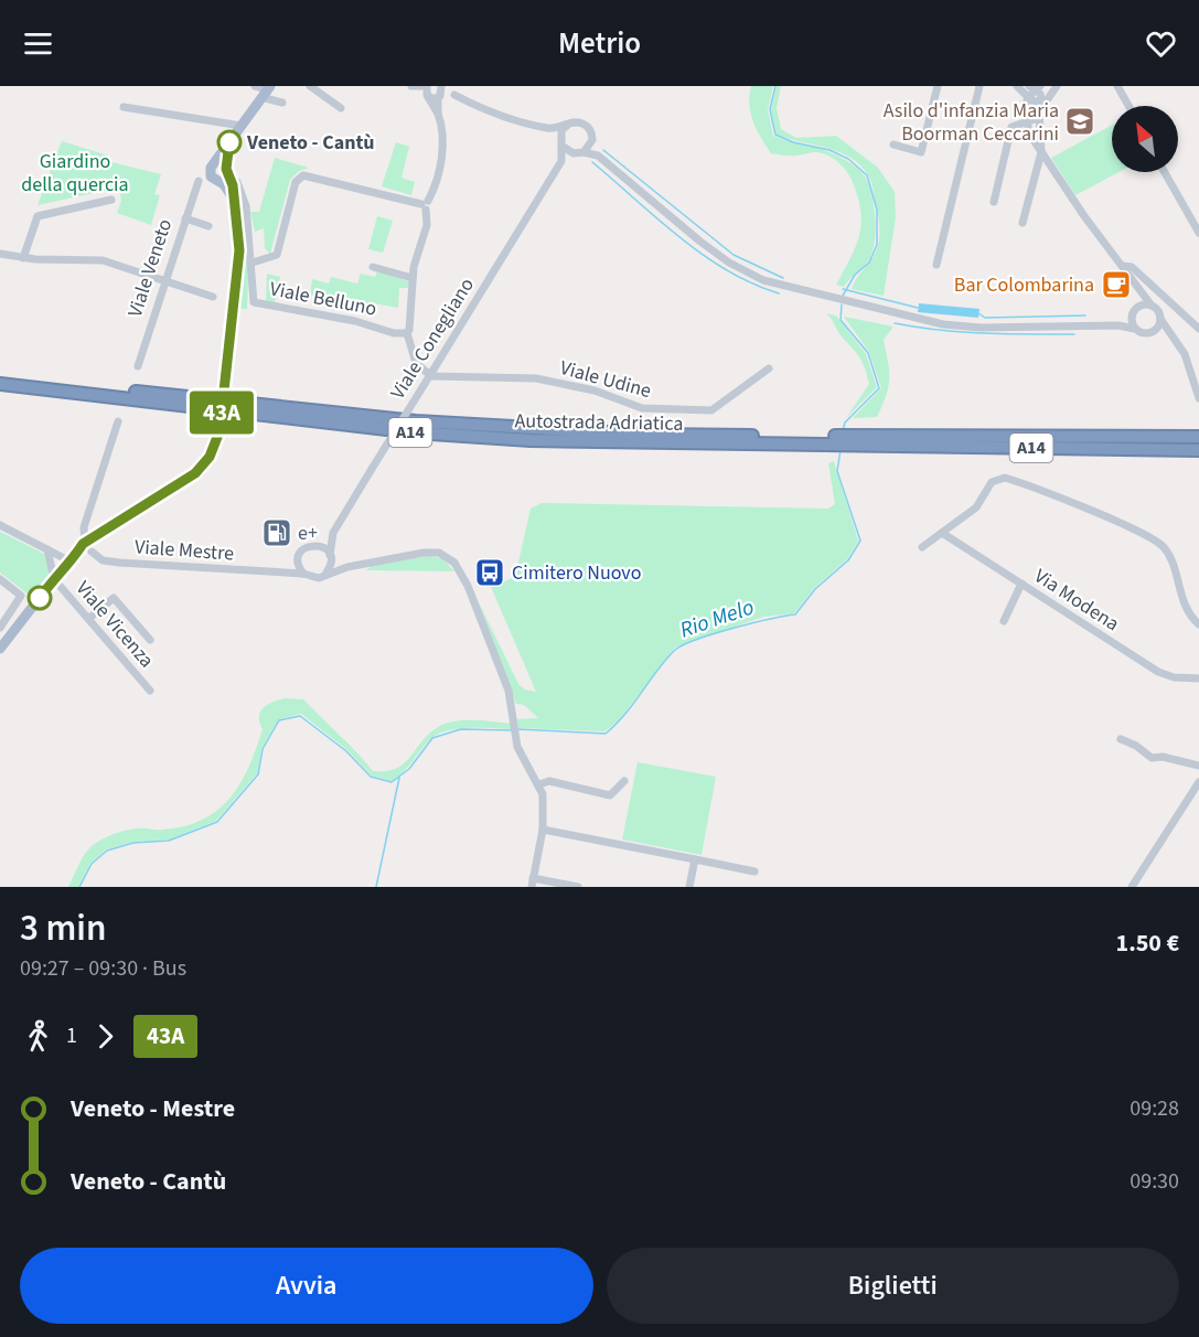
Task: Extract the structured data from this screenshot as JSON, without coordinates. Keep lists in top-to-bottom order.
{
  "streets": {
    "highway": ["Autostrada Adriatica", "A14"],
    "main road": ["Viale Veneto"],
    "street": [
      "Viale Belluno",
      "Viale Conegliano",
      "Viale Udine",
      "Viale Mestre",
      "Via Modena",
      "Viale Vicenza"
    ]
  },
  "crossings": [
    ["Viale Veneto", "Viale Belluno"],
    ["Viale Veneto", "Viale Mestre"],
    ["Viale Veneto", "Viale Vicenza"],
    ["Viale Belluno", "Viale Udine"],
    ["Viale Conegliano", "Viale Mestre"]
  ],
  "water": ["Rio Melo"],
  "parks": ["Giardino della quercia"],
  "places": {
    "school or university": ["Asilo d'infanzia Maria Boorman Ceccarini"],
    "other": ["Veneto - Cantù"],
    "cafe": ["Bar Colombarina"],
    "fuel station": ["e+"],
    "bus stop": ["Cimitero Nuovo"]
  },
  "lines": ["bus line 43A"],
  "north": "top left",
  "page": {
    "header": "Metrio",
    "on_map": "43A",
    "heading": ["3 min", "09:27 – 09:30 · Bus", "1.50 €"],
    "legs": ["1", "43A"],
    "list": [
      {
        "name": "Veneto - Mestre",
        "value": "09:28"
      },
      {
        "name": "Veneto - Cantù",
        "value": "09:30"
      }
    ],
    "buttons": ["Avvia", "Biglietti"]
  }
}
